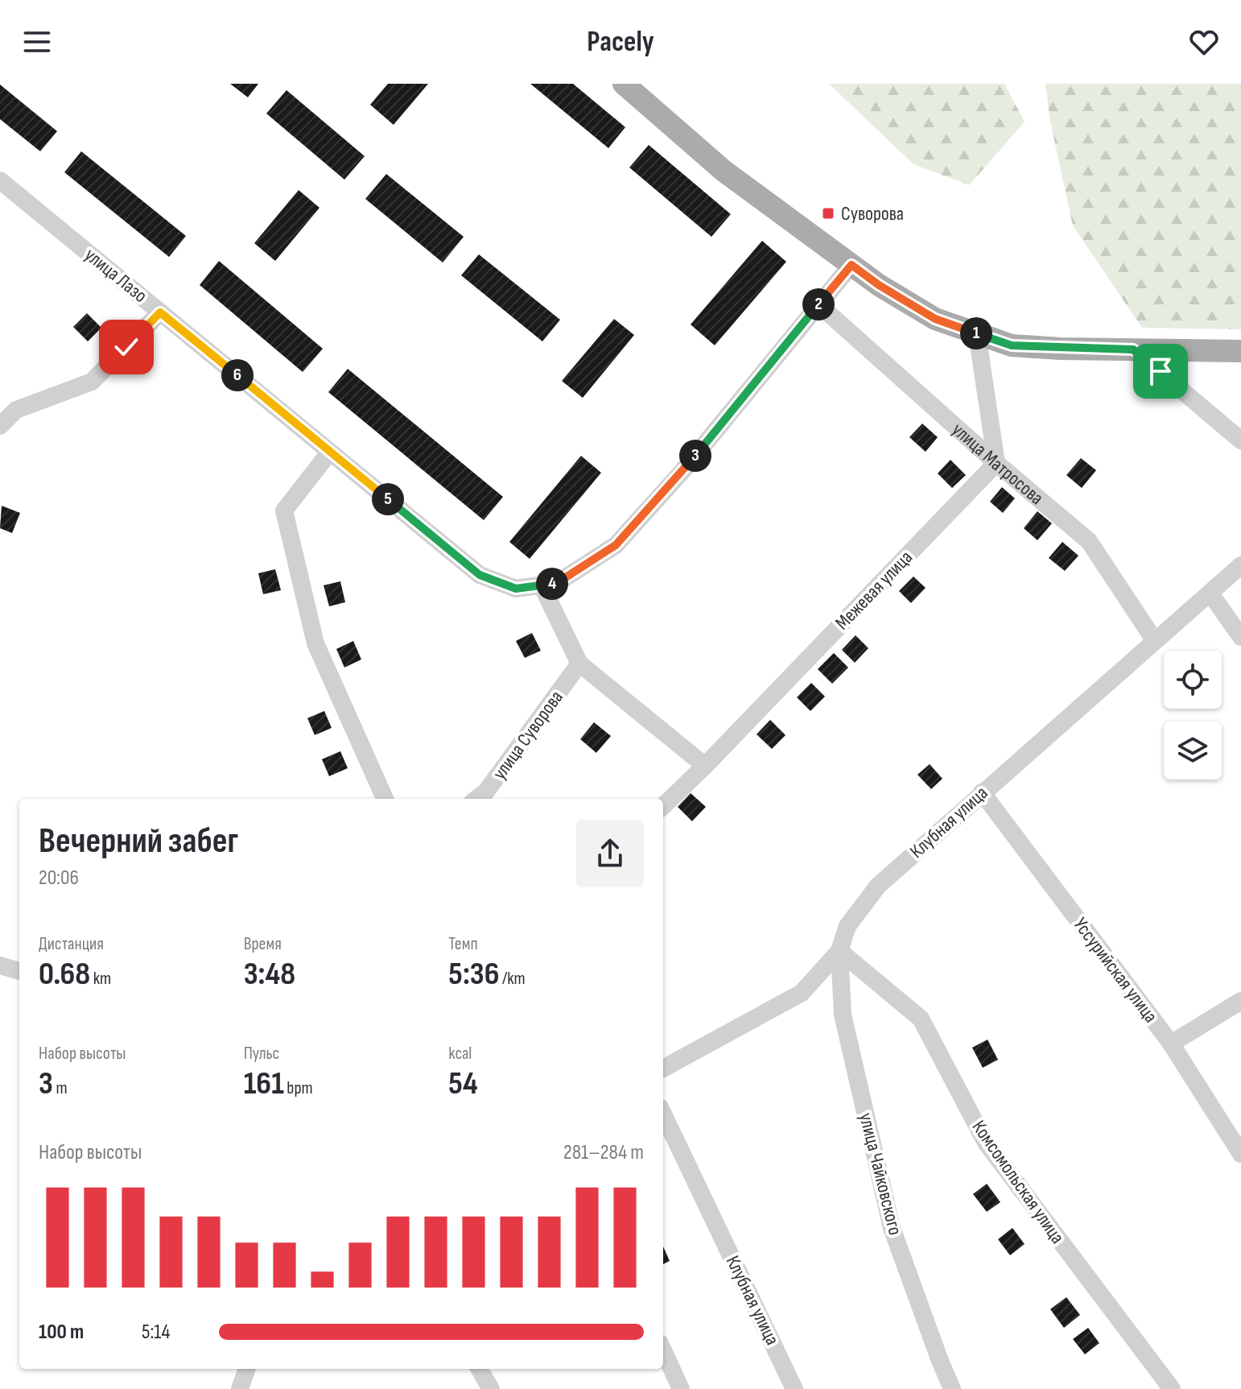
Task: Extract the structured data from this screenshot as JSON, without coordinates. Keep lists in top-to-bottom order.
{
  "streets": {
    "street": [
      "улица Лазо",
      "улица Матросова",
      "Межевая улица",
      "улица Суворова",
      "Клубная улица",
      "Уссурийская улица",
      "улица Чайковского",
      "Комсомольская улица"
    ]
  },
  "crossings": [
    ["улица Матросова", "Межевая улица"],
    ["улица Матросова", "Клубная улица"],
    ["Клубная улица", "Уссурийская улица"],
    ["Клубная улица", "улица Чайковского"],
    ["Клубная улица", "Комсомольская улица"],
    ["улица Чайковского", "Комсомольская улица"]
  ],
  "places": {
    "transit": ["Суворова"]
  },
  "page": {
    "header": "Pacely",
    "pins": [
      "2",
      "1",
      "6",
      "3",
      "5",
      "4"
    ],
    "heading": ["Вечерний забег", "20:06"],
    "stats": [
      ["Дистанция", "0.68 km"],
      ["Время", "3:48"],
      ["Темп", "5:36 /km"],
      ["Набор высоты", "3 m"],
      ["Пульс", "161 bpm"],
      ["kcal", "54"]
    ],
    "chart": ["Набор высоты", "281–284 m"],
    "list": [
      {
        "name": "100 m",
        "note": "5:14"
      }
    ]
  }
}
